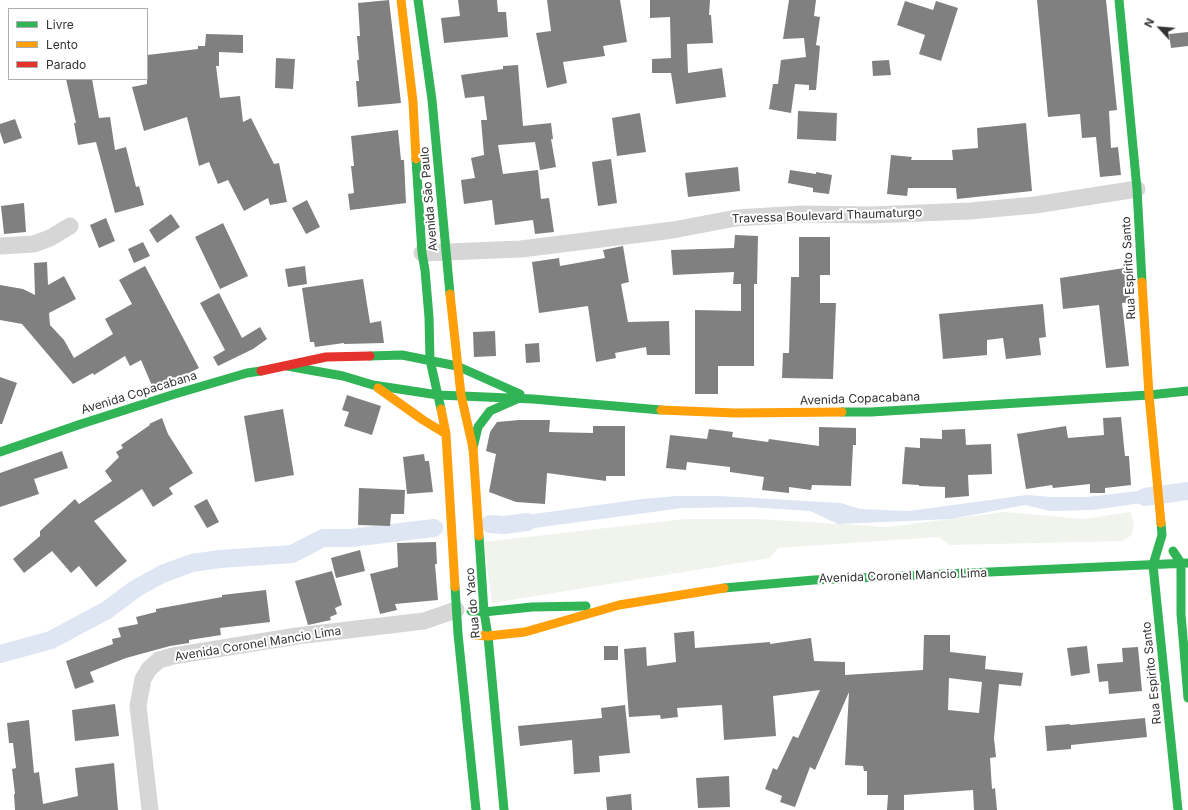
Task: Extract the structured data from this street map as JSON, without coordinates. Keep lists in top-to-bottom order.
{
  "streets": {
    "street": [
      "Avenida São Paulo",
      "Travessa Boulevard Thaumaturgo",
      "Rua Espírito Santo",
      "Avenida Copacabana",
      "Avenida Coronel Mancio Lima",
      "Rua do Yaco"
    ]
  },
  "crossings": [
    ["Avenida São Paulo", "Travessa Boulevard Thaumaturgo"],
    ["Avenida São Paulo", "Avenida Copacabana"],
    ["Avenida São Paulo", "Rua do Yaco"],
    ["Travessa Boulevard Thaumaturgo", "Rua Espírito Santo"],
    ["Rua Espírito Santo", "Avenida Copacabana"],
    ["Rua Espírito Santo", "Avenida Coronel Mancio Lima"],
    ["Avenida Copacabana", "Rua do Yaco"],
    ["Avenida Coronel Mancio Lima", "Rua do Yaco"]
  ],
  "legend": ["Livre", "Lento", "Parado"],
  "north": "top left"
}
